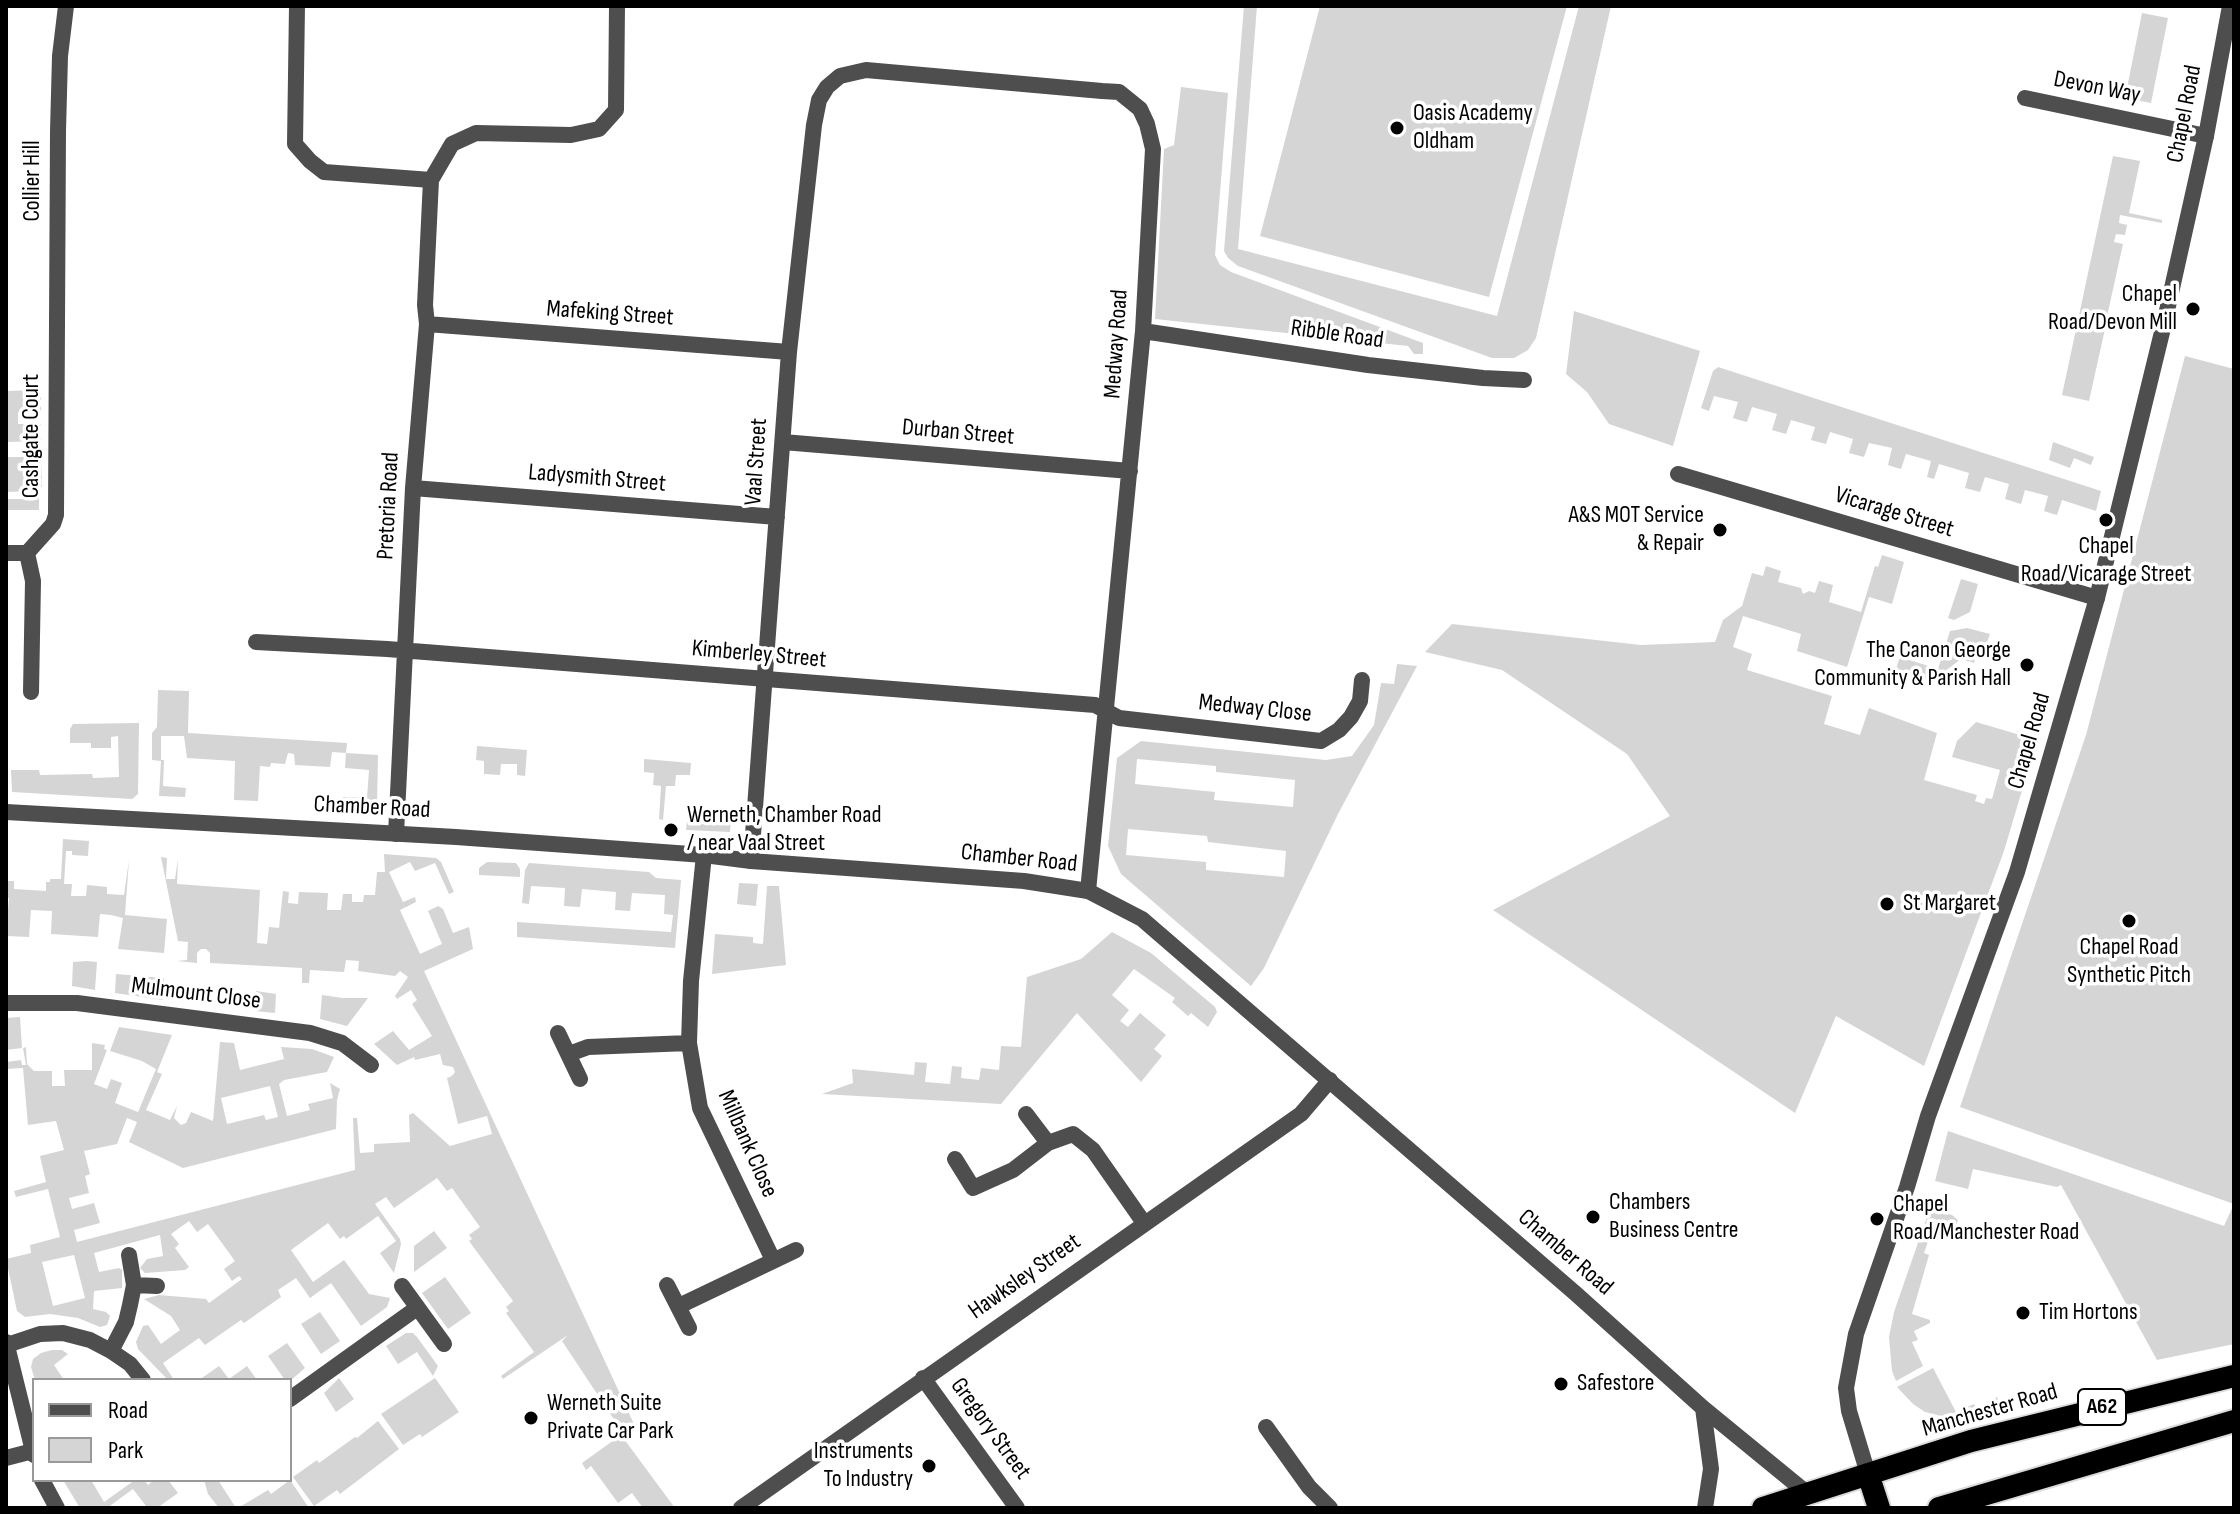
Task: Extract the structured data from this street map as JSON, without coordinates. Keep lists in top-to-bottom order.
{
  "streets": {
    "highway": ["A62", "Manchester Road"],
    "street": [
      "Devon Way",
      "Chapel Road",
      "Collier Hill",
      "Mafeking Street",
      "Ribble Road",
      "Medway Road",
      "Durban Street",
      "Cashgate Court",
      "Vaal Street",
      "Ladysmith Street",
      "Pretoria Road",
      "Vicarage Street",
      "Kimberley Street",
      "Medway Close",
      "Chamber Road",
      "Mulmount Close",
      "Millbank Close",
      "Hawksley Street",
      "Gregory Street"
    ]
  },
  "crossings": [
    ["Devon Way", "Chapel Road"],
    ["Chapel Road", "Vicarage Street"],
    ["Chapel Road", "Manchester Road"],
    ["Collier Hill", "Cashgate Court"],
    ["Mafeking Street", "Vaal Street"],
    ["Mafeking Street", "Pretoria Road"],
    ["Ribble Road", "Medway Road"],
    ["Medway Road", "Durban Street"],
    ["Medway Road", "Vaal Street"],
    ["Medway Road", "Kimberley Street"],
    ["Medway Road", "Medway Close"],
    ["Medway Road", "Chamber Road"],
    ["Durban Street", "Vaal Street"],
    ["Vaal Street", "Ladysmith Street"],
    ["Vaal Street", "Kimberley Street"],
    ["Vaal Street", "Chamber Road"],
    ["Ladysmith Street", "Pretoria Road"],
    ["Pretoria Road", "Kimberley Street"],
    ["Pretoria Road", "Chamber Road"],
    ["Kimberley Street", "Medway Close"],
    ["Chamber Road", "Millbank Close"],
    ["Chamber Road", "Hawksley Street"],
    ["Chamber Road", "Manchester Road"],
    ["Hawksley Street", "Gregory Street"]
  ],
  "places": [
    "Oasis Academy Oldham",
    "Chapel Road/Devon Mill",
    "Chapel Road/Vicarage Street",
    "A&S MOT Service & Repair",
    "The Canon George Community & Parish Hall",
    "Werneth, Chamber Road / near Vaal Street",
    "St Margaret",
    "Chapel Road Synthetic Pitch",
    "Chambers Business Centre",
    "Chapel Road/Manchester Road",
    "Tim Hortons",
    "Safestore",
    "Werneth Suite Private Car Park",
    "Instruments To Industry"
  ],
  "legend": ["Road", "Park"]
}
